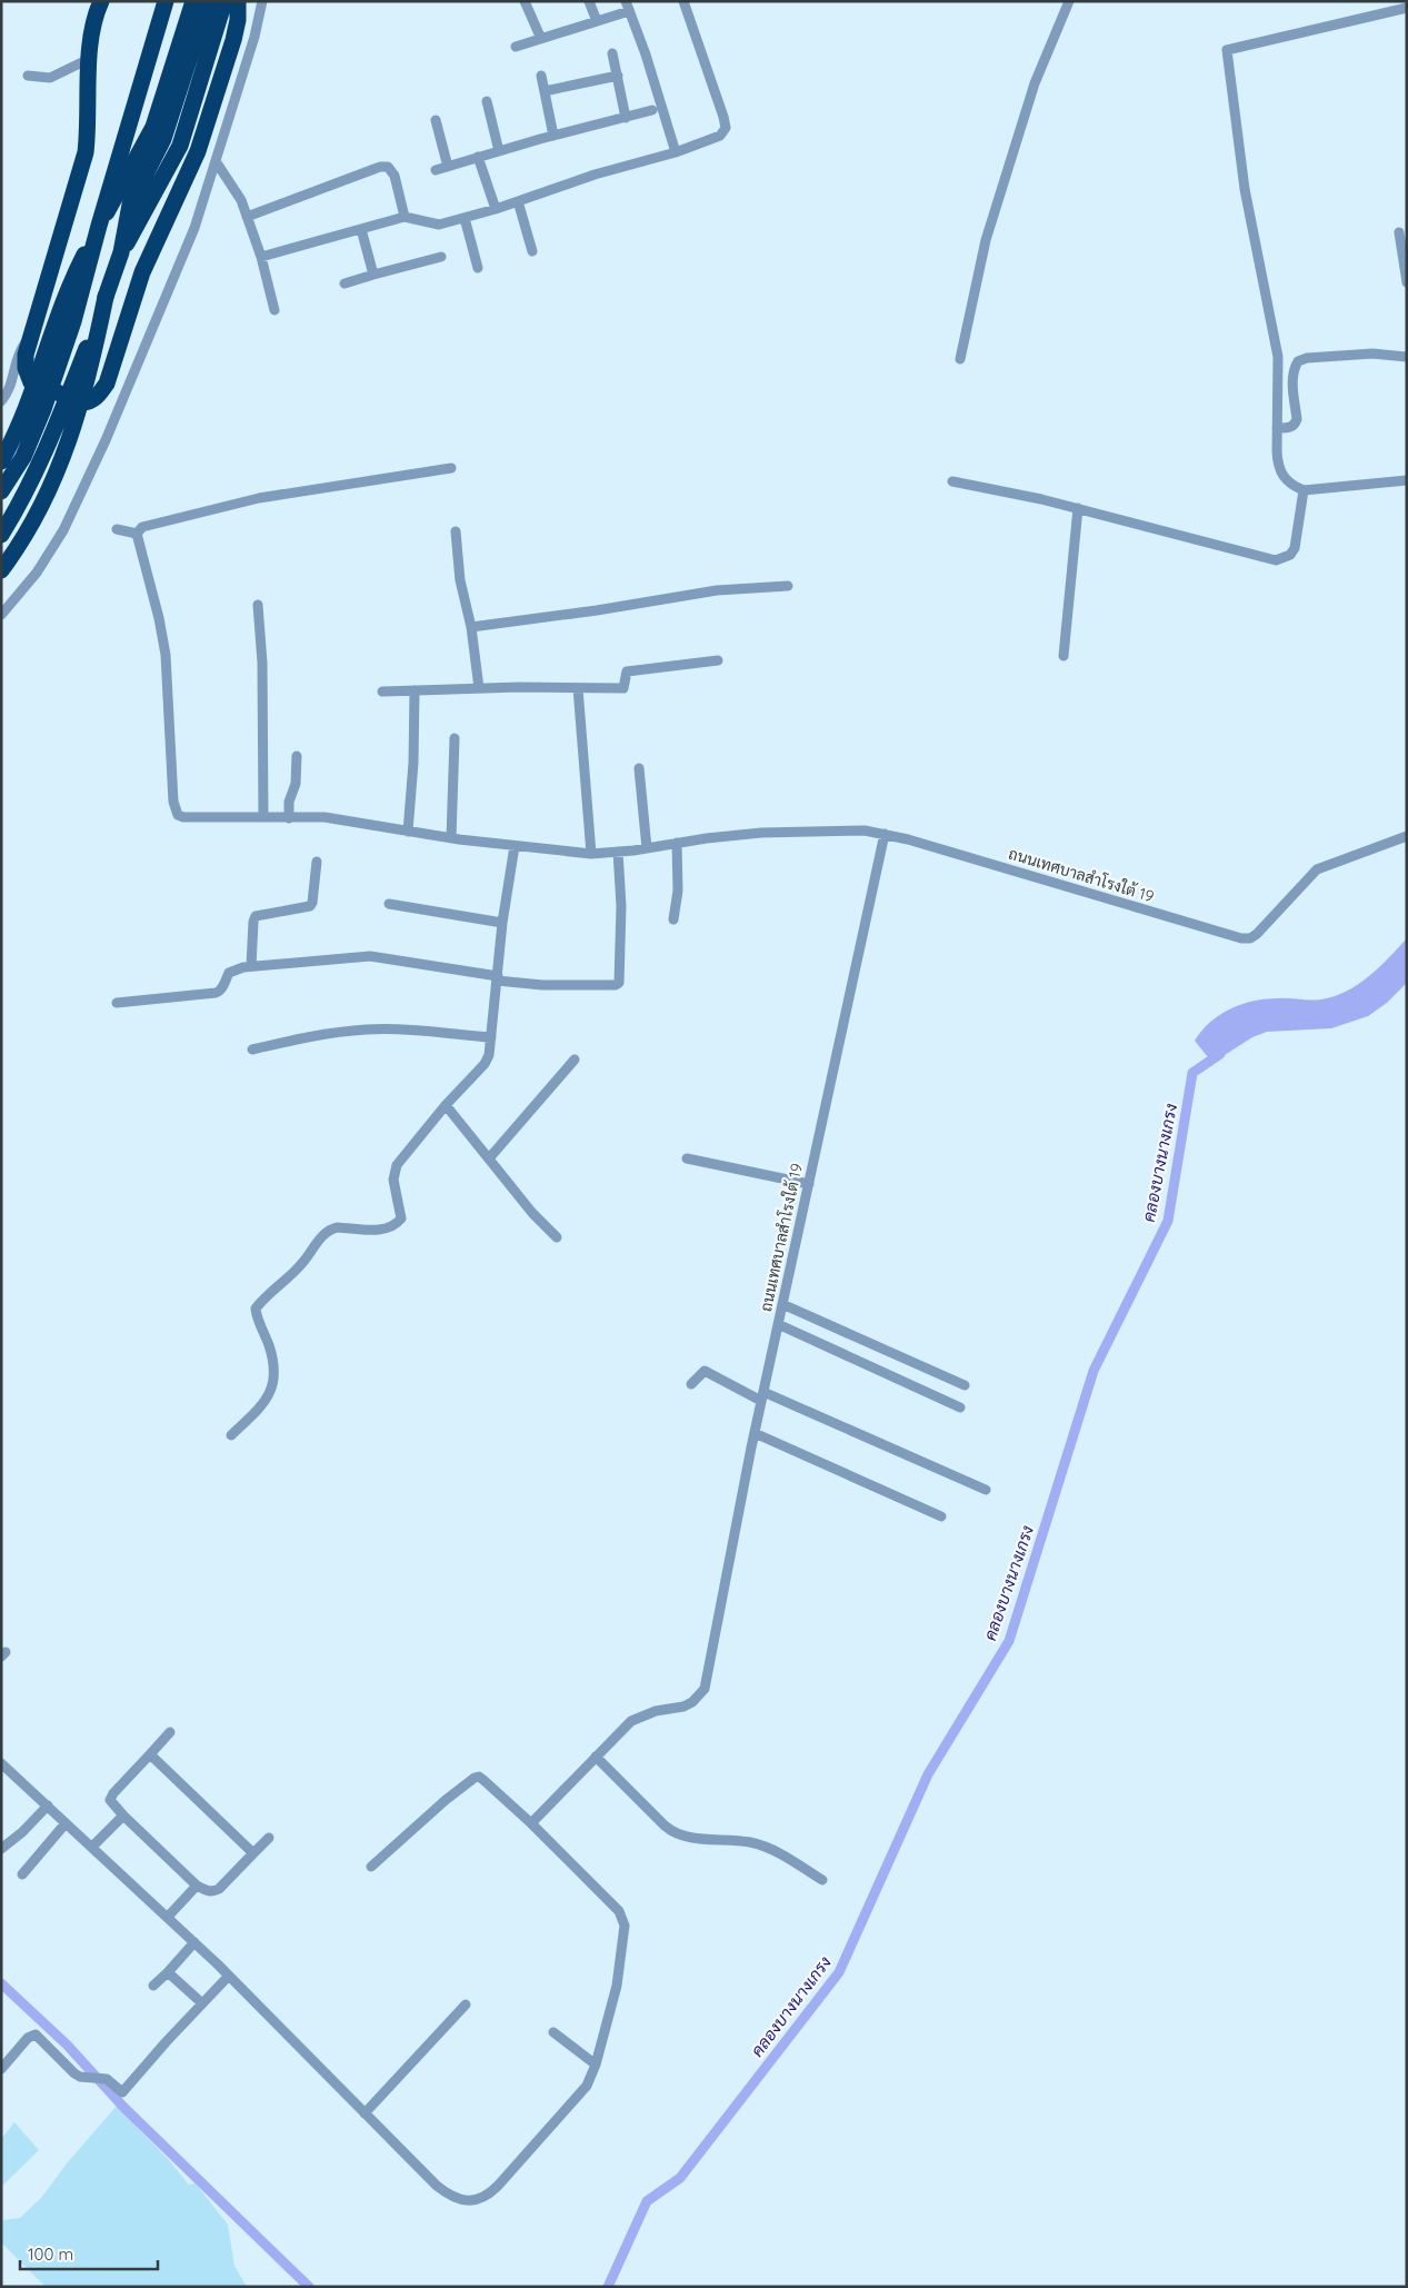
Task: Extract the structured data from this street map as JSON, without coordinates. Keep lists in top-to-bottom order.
{
  "streets": {
    "street": ["ถนนเทศบาลสำโรงใต้ 19"]
  },
  "water": ["คลองบางนางเกรง"],
  "scale_bar": "100 m"
}
